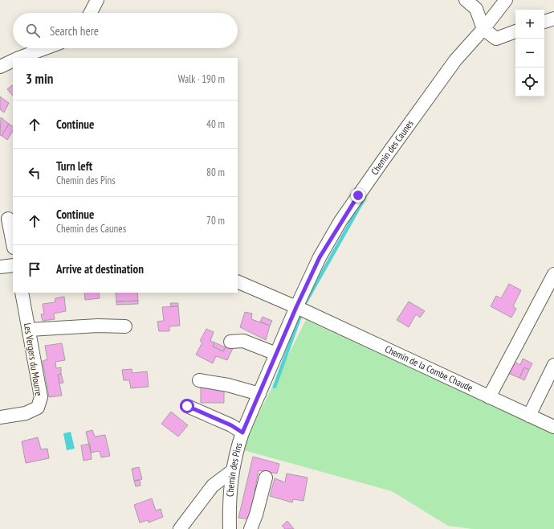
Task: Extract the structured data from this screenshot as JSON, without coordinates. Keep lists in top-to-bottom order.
{
  "streets": {
    "street": [
      "Chemin des Caunes",
      "Les Vergers du Mourre",
      "Chemin de la Combe Chaude",
      "Chemin des Pins"
    ]
  },
  "crossings": [
    ["Chemin des Caunes", "Chemin de la Combe Chaude"],
    ["Chemin des Caunes", "Chemin des Pins"],
    ["Chemin de la Combe Chaude", "Chemin des Pins"]
  ],
  "page": {
    "map_buttons": ["+", "−"],
    "search": "Search here",
    "heading": ["3 min", "Walk · 190 m"],
    "list": [
      ["Continue", "40 m"],
      ["Turn left", "Chemin des Pins", "80 m"],
      ["Continue", "Chemin des Caunes", "70 m"],
      "Arrive at destination"
    ]
  }
}
